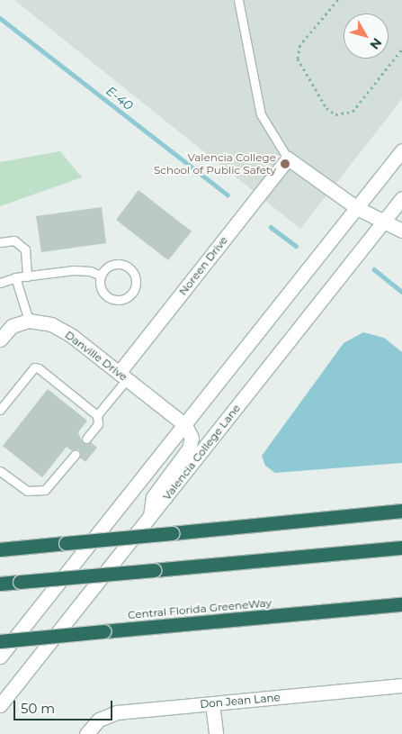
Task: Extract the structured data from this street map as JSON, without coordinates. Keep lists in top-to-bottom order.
{
  "streets": {
    "highway": ["Central Florida GreeneWay"],
    "street": [
      "Noreen Drive",
      "Danville Drive",
      "Valencia College Lane",
      "Don Jean Lane"
    ]
  },
  "crossings": [
    ["Noreen Drive", "Danville Drive"]
  ],
  "water": ["E-40"],
  "places": ["Valencia College School of Public Safety"],
  "scale_bar": "50 m",
  "north": "bottom right"
}
